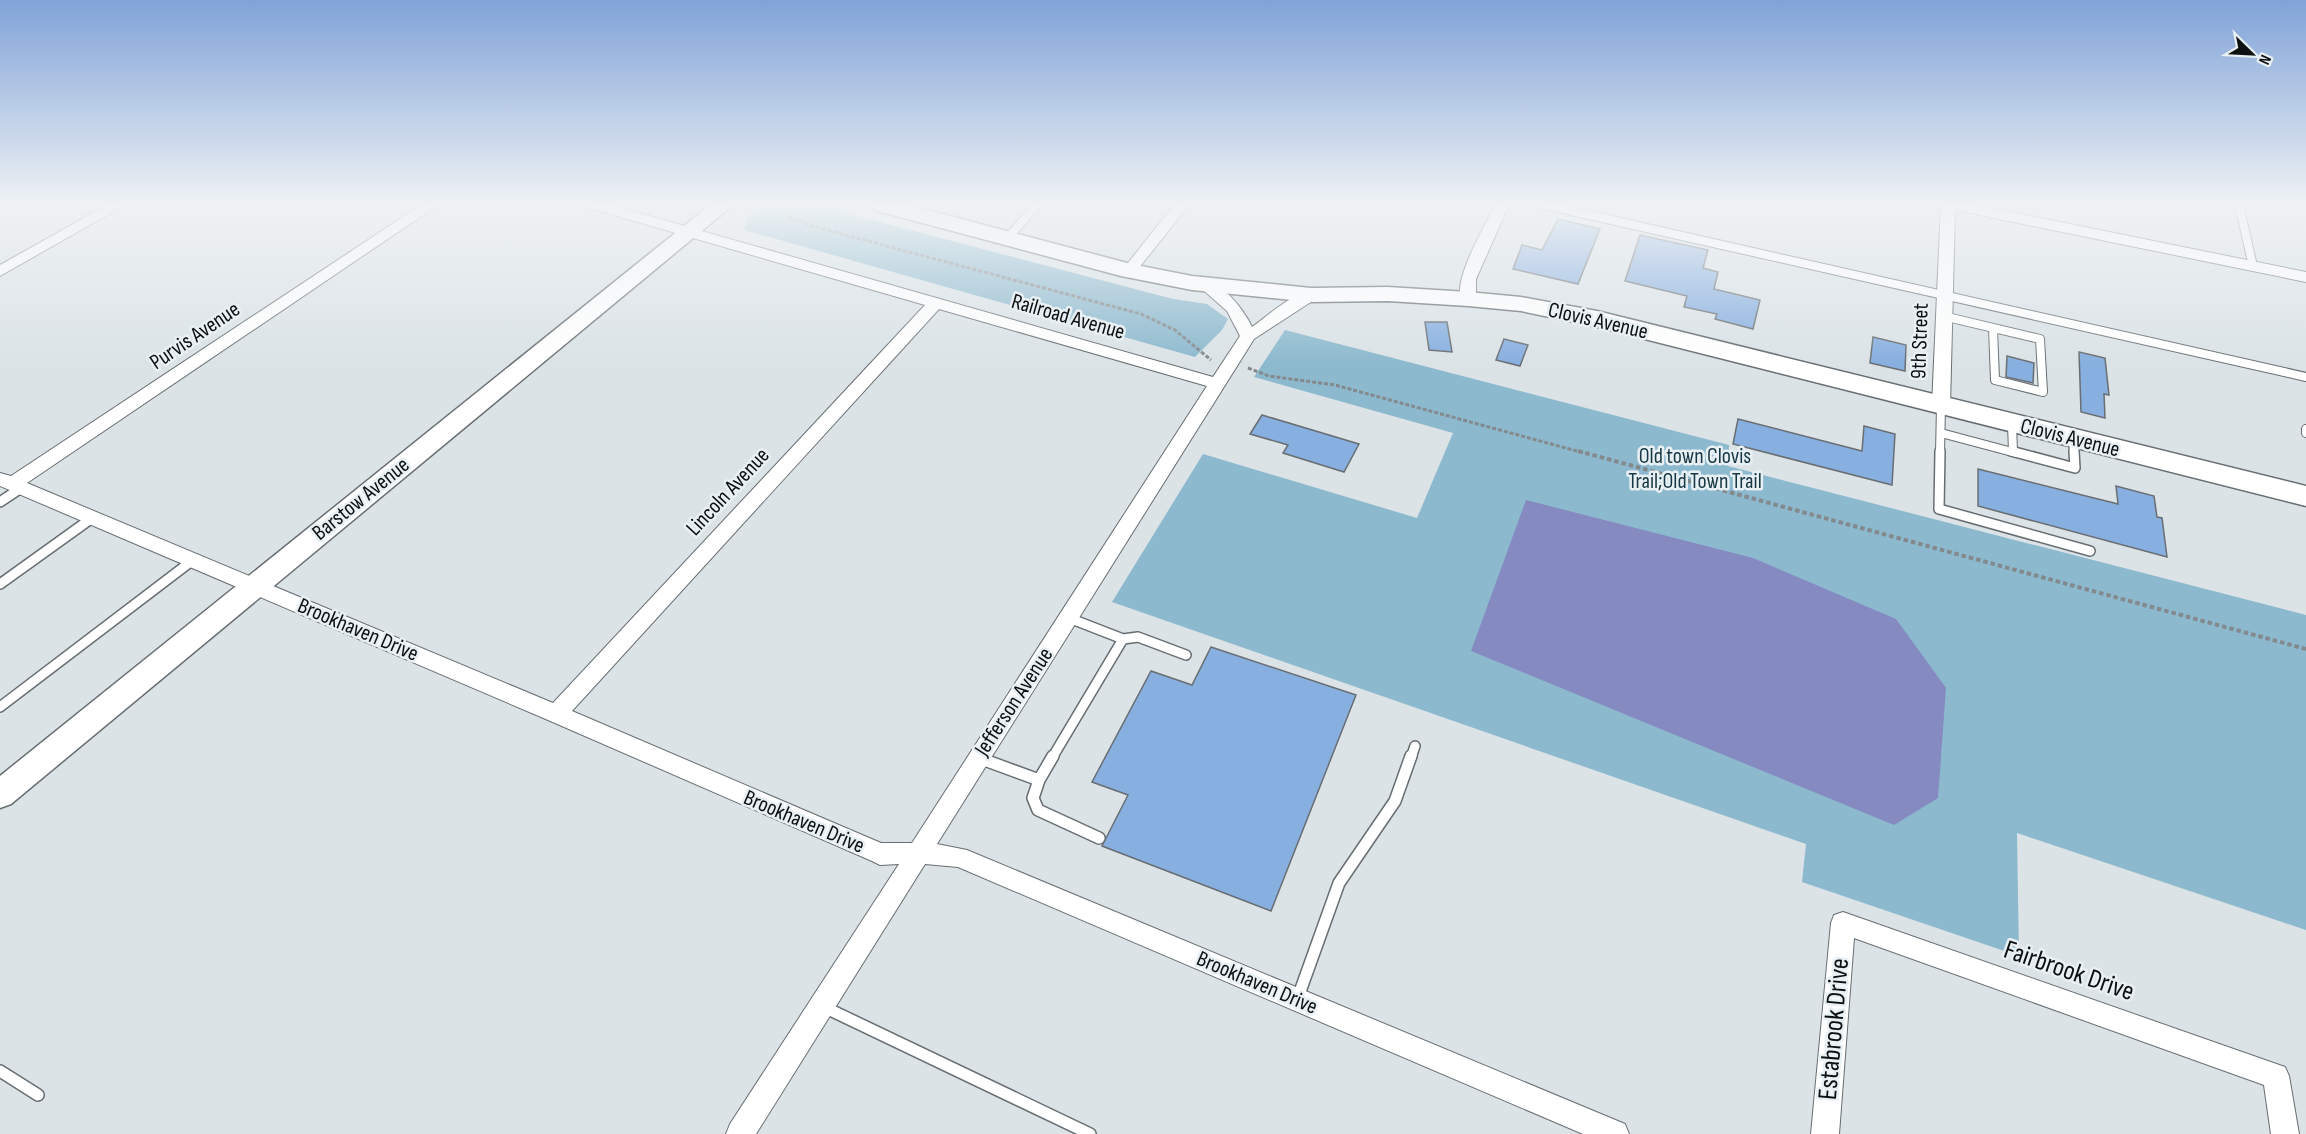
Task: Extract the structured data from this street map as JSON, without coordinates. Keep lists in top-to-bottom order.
{
  "streets": {
    "main road": ["Clovis Avenue", "Barstow Avenue"],
    "street": [
      "Railroad Avenue",
      "Purvis Avenue",
      "9th Street",
      "Lincoln Avenue",
      "Brookhaven Drive",
      "Jefferson Avenue",
      "Fairbrook Drive",
      "Estabrook Drive"
    ]
  },
  "crossings": [
    ["Railroad Avenue", "Lincoln Avenue"],
    ["Railroad Avenue", "Jefferson Avenue"],
    ["Clovis Avenue", "9th Street"],
    ["Clovis Avenue", "Jefferson Avenue"],
    ["Purvis Avenue", "Brookhaven Drive"],
    ["Lincoln Avenue", "Brookhaven Drive"],
    ["Barstow Avenue", "Brookhaven Drive"],
    ["Brookhaven Drive", "Jefferson Avenue"],
    ["Fairbrook Drive", "Estabrook Drive"]
  ],
  "parks": ["Old town Clovis Trail;Old Town Trail"],
  "north": "bottom right"
}
